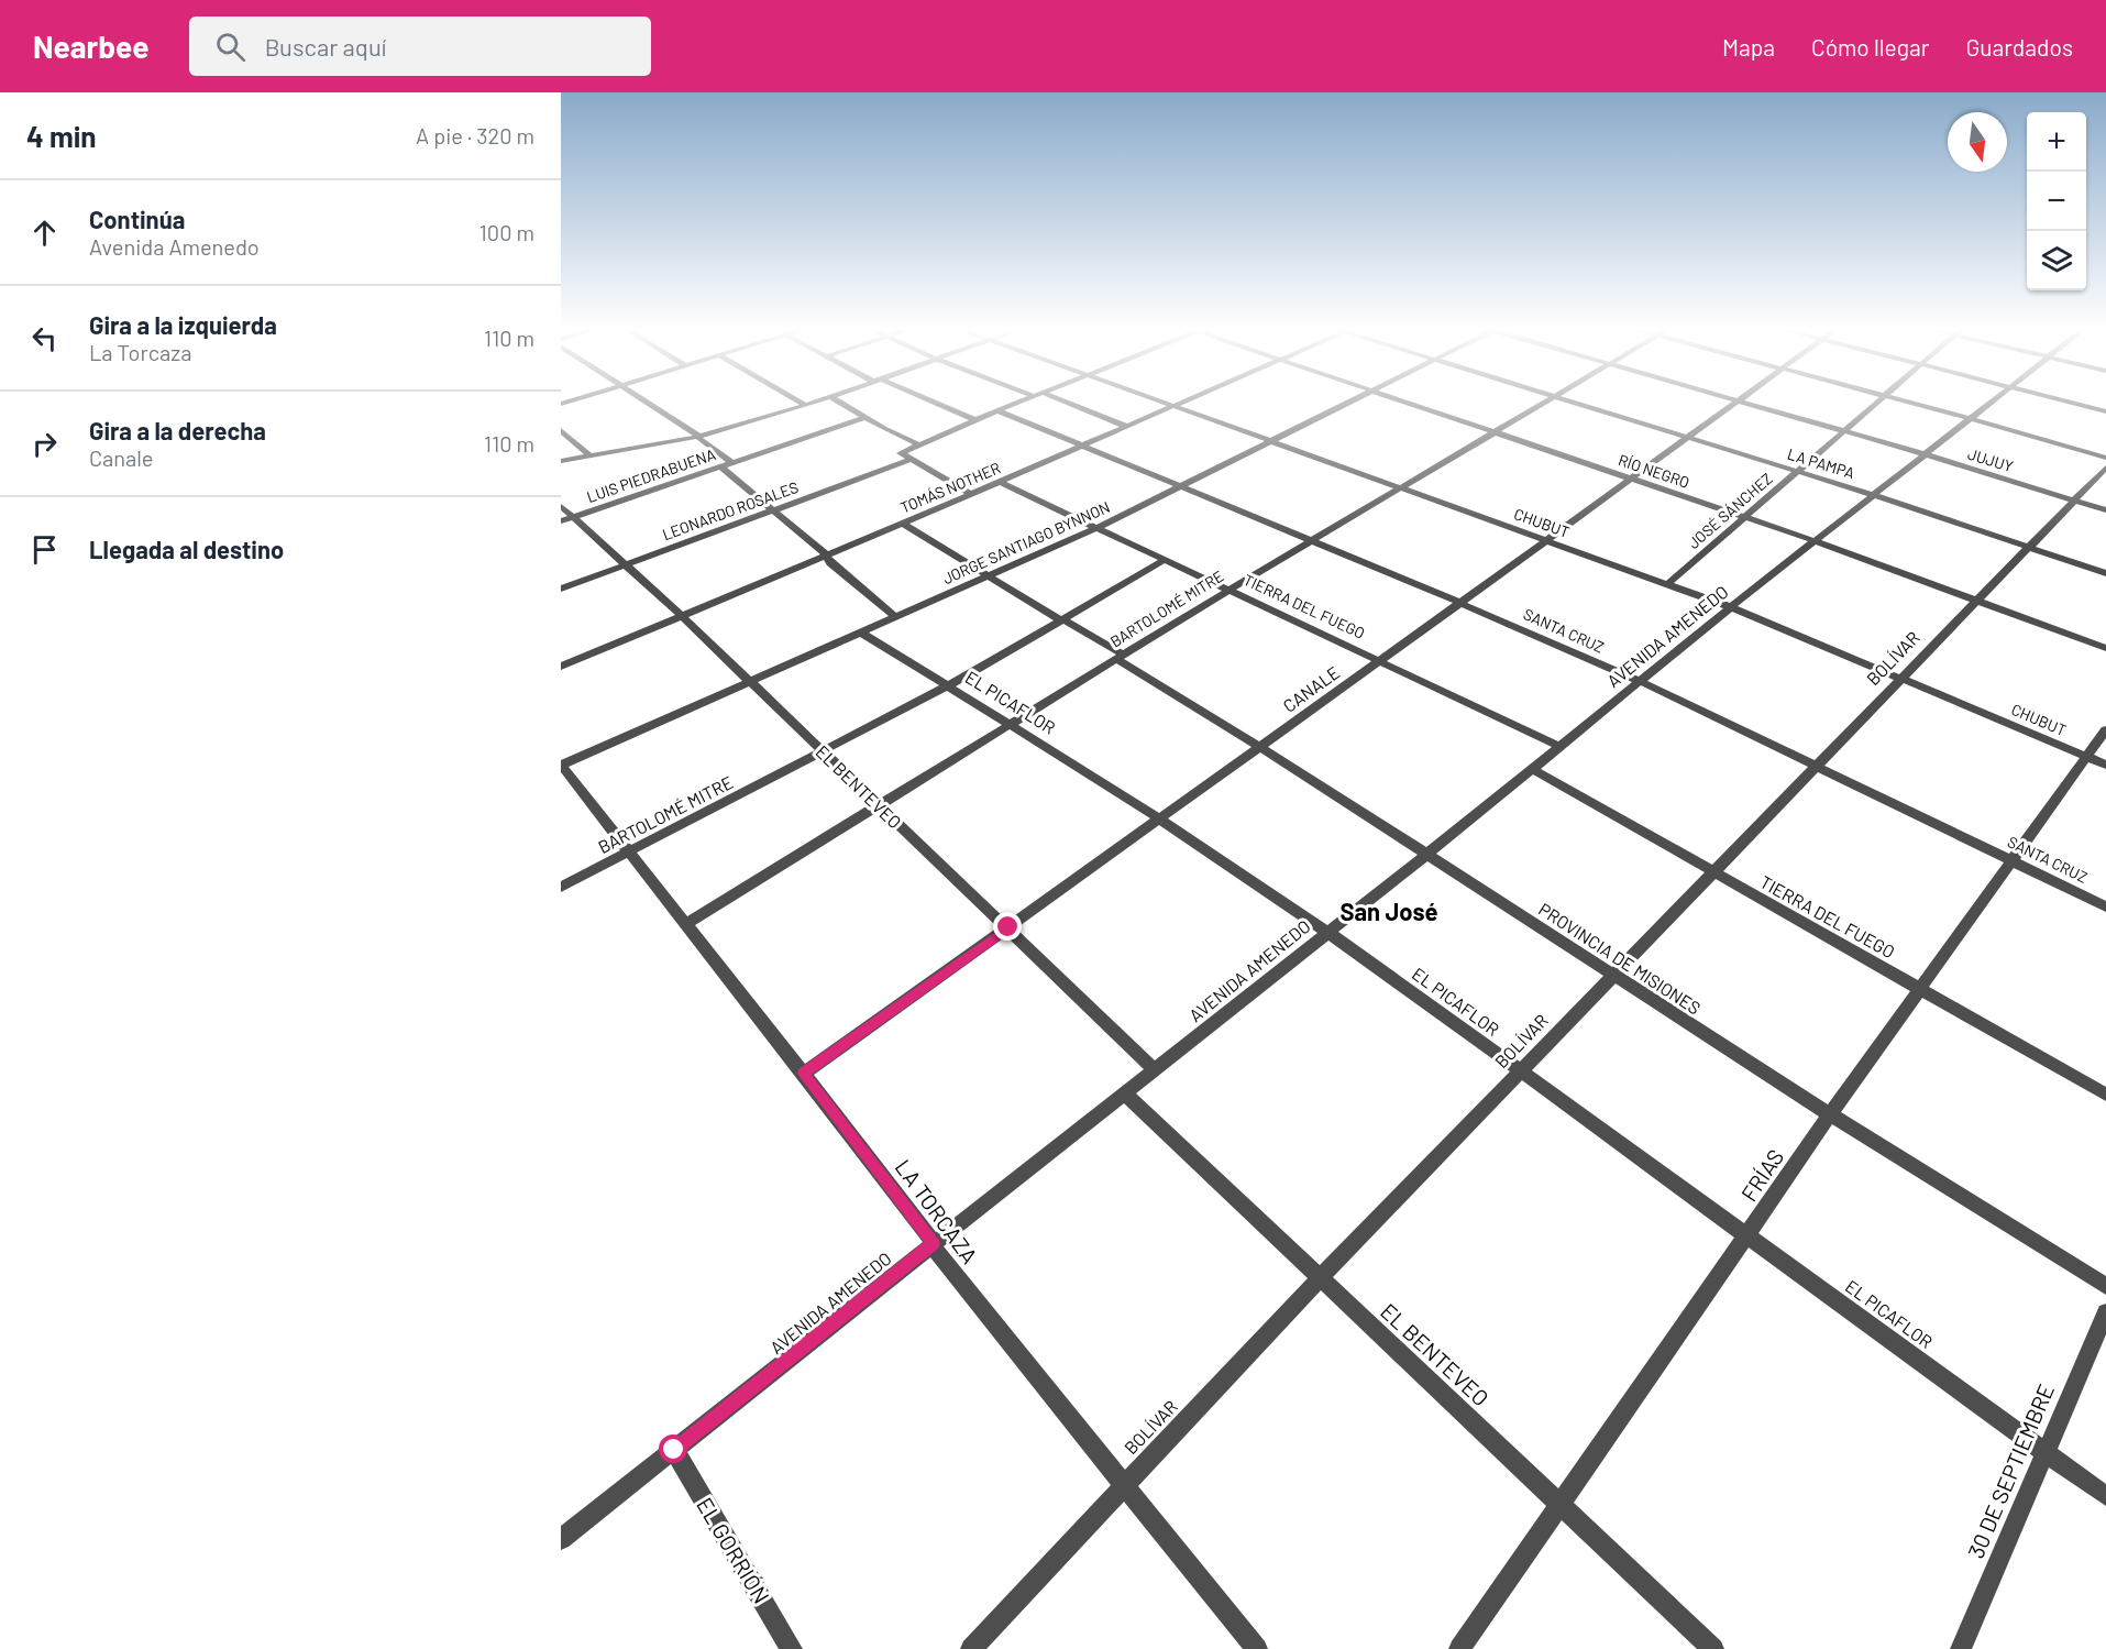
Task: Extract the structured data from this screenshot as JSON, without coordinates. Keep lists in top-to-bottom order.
{
  "streets": {
    "street": [
      "JUJUY",
      "LA PAMPA",
      "RÍO NEGRO",
      "LUIS PIEDRABUENA",
      "TOMÁS NOTHER",
      "LEONARDO ROSALES",
      "JOSÉ SÁNCHEZ",
      "CHUBUT",
      "JORGE SANTIAGO BYNNON",
      "TIERRA DEL FUEGO",
      "BARTOLOMÉ MITRE",
      "SANTA CRUZ",
      "AVENIDA AMENEDO",
      "BOLÍVAR",
      "CANALE",
      "EL PICAFLOR",
      "EL BENTEVEO",
      "PROVINCIA DE MISIONES",
      "FRÍAS",
      "LA TORCAZA",
      "30 DE SEPTIEMBRE",
      "EL GORRIÓN"
    ]
  },
  "crossings": [
    ["JUJUY", "JOSÉ SÁNCHEZ"],
    ["JUJUY", "AVENIDA AMENEDO"],
    ["JUJUY", "BOLÍVAR"],
    ["LA PAMPA", "JOSÉ SÁNCHEZ"],
    ["LA PAMPA", "AVENIDA AMENEDO"],
    ["LA PAMPA", "BOLÍVAR"],
    ["LA PAMPA", "CANALE"],
    ["RÍO NEGRO", "JOSÉ SÁNCHEZ"],
    ["RÍO NEGRO", "BARTOLOMÉ MITRE"],
    ["RÍO NEGRO", "AVENIDA AMENEDO"],
    ["RÍO NEGRO", "BOLÍVAR"],
    ["RÍO NEGRO", "CANALE"],
    ["LUIS PIEDRABUENA", "EL BENTEVEO"],
    ["TOMÁS NOTHER", "CHUBUT"],
    ["TOMÁS NOTHER", "TIERRA DEL FUEGO"],
    ["TOMÁS NOTHER", "SANTA CRUZ"],
    ["TOMÁS NOTHER", "EL BENTEVEO"],
    ["TOMÁS NOTHER", "PROVINCIA DE MISIONES"],
    ["LEONARDO ROSALES", "EL BENTEVEO"],
    ["JOSÉ SÁNCHEZ", "CHUBUT"],
    ["CHUBUT", "JORGE SANTIAGO BYNNON"],
    ["CHUBUT", "BARTOLOMÉ MITRE"],
    ["CHUBUT", "AVENIDA AMENEDO"],
    ["CHUBUT", "BOLÍVAR"],
    ["CHUBUT", "CANALE"],
    ["CHUBUT", "FRÍAS"],
    ["JORGE SANTIAGO BYNNON", "TIERRA DEL FUEGO"],
    ["JORGE SANTIAGO BYNNON", "SANTA CRUZ"],
    ["JORGE SANTIAGO BYNNON", "EL PICAFLOR"],
    ["JORGE SANTIAGO BYNNON", "EL BENTEVEO"],
    ["JORGE SANTIAGO BYNNON", "PROVINCIA DE MISIONES"],
    ["JORGE SANTIAGO BYNNON", "LA TORCAZA"],
    ["TIERRA DEL FUEGO", "BARTOLOMÉ MITRE"],
    ["TIERRA DEL FUEGO", "AVENIDA AMENEDO"],
    ["TIERRA DEL FUEGO", "BOLÍVAR"],
    ["TIERRA DEL FUEGO", "CANALE"],
    ["TIERRA DEL FUEGO", "FRÍAS"],
    ["BARTOLOMÉ MITRE", "SANTA CRUZ"],
    ["BARTOLOMÉ MITRE", "EL PICAFLOR"],
    ["BARTOLOMÉ MITRE", "EL BENTEVEO"],
    ["BARTOLOMÉ MITRE", "PROVINCIA DE MISIONES"],
    ["BARTOLOMÉ MITRE", "LA TORCAZA"],
    ["SANTA CRUZ", "AVENIDA AMENEDO"],
    ["SANTA CRUZ", "BOLÍVAR"],
    ["SANTA CRUZ", "CANALE"],
    ["SANTA CRUZ", "FRÍAS"],
    ["AVENIDA AMENEDO", "EL PICAFLOR"],
    ["AVENIDA AMENEDO", "EL BENTEVEO"],
    ["AVENIDA AMENEDO", "PROVINCIA DE MISIONES"],
    ["AVENIDA AMENEDO", "LA TORCAZA"],
    ["AVENIDA AMENEDO", "EL GORRIÓN"],
    ["BOLÍVAR", "EL PICAFLOR"],
    ["BOLÍVAR", "EL BENTEVEO"],
    ["BOLÍVAR", "PROVINCIA DE MISIONES"],
    ["BOLÍVAR", "LA TORCAZA"],
    ["CANALE", "EL PICAFLOR"],
    ["CANALE", "EL BENTEVEO"],
    ["CANALE", "PROVINCIA DE MISIONES"],
    ["CANALE", "LA TORCAZA"],
    ["EL PICAFLOR", "FRÍAS"],
    ["EL PICAFLOR", "30 DE SEPTIEMBRE"],
    ["EL BENTEVEO", "FRÍAS"],
    ["PROVINCIA DE MISIONES", "FRÍAS"]
  ],
  "districts": ["San José"],
  "north": "bottom",
  "page": {
    "header": "Nearbee",
    "search": "Buscar aquí",
    "nav": ["Mapa", "Cómo llegar", "Guardados"],
    "heading": ["4 min", "A pie · 320 m"],
    "map_buttons": ["+", "−"],
    "list": [
      ["Continúa", "Avenida Amenedo", "100 m"],
      ["Gira a la izquierda", "La Torcaza", "110 m"],
      ["Gira a la derecha", "Canale", "110 m"],
      "Llegada al destino"
    ]
  }
}
